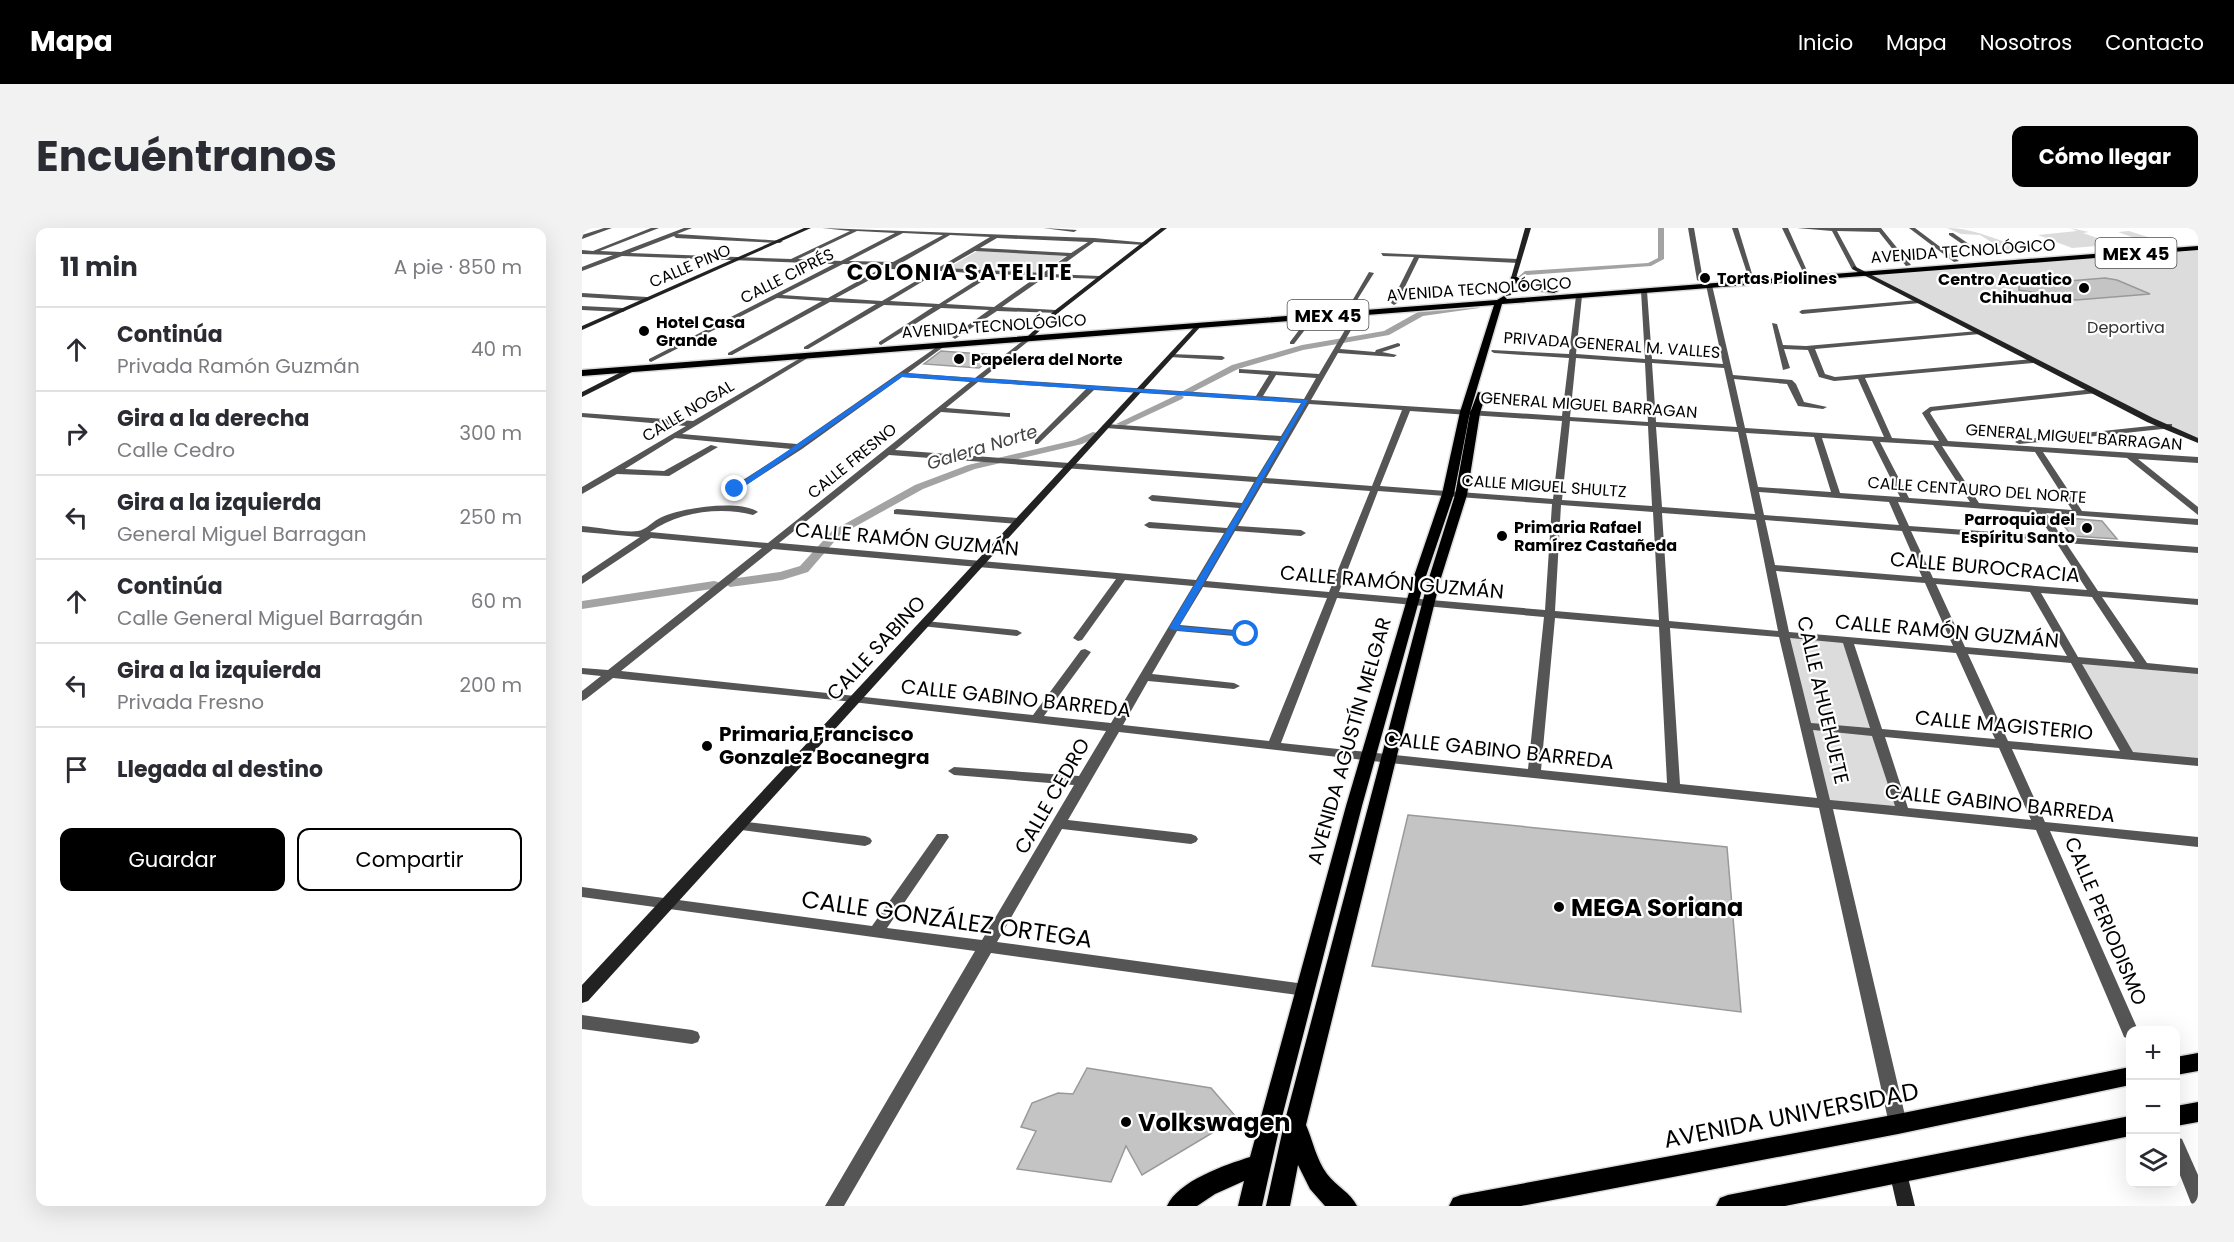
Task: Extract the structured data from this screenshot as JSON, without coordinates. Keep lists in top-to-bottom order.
{
  "streets": {
    "main road": [
      "AVENIDA TECNOLÓGICO",
      "MEX 45",
      "AVENIDA AGUSTÍN MELGAR",
      "AVENIDA UNIVERSIDAD"
    ],
    "street": [
      "CALLE PINO",
      "CALLE CIPRÉS",
      "PRIVADA GENERAL M. VALLES",
      "GENERAL MIGUEL BARRAGAN",
      "CALLE NOGAL",
      "CALLE FRESNO",
      "CALLE MIGUEL SHULTZ",
      "CALLE CENTAURO DEL NORTE",
      "CALLE RAMÓN GUZMÁN",
      "CALLE BUROCRACIA",
      "CALLE SABINO",
      "CALLE GABINO BARREDA",
      "CALLE AHUEHUETE",
      "CALLE MAGISTERIO",
      "CALLE CEDRO",
      "CALLE GONZÁLEZ ORTEGA",
      "CALLE PERIODISMO"
    ]
  },
  "crossings": [
    ["AVENIDA TECNOLÓGICO", "CALLE CIPRÉS"],
    ["AVENIDA TECNOLÓGICO", "CALLE NOGAL"],
    ["AVENIDA TECNOLÓGICO", "CALLE FRESNO"],
    ["AVENIDA TECNOLÓGICO", "CALLE SABINO"],
    ["AVENIDA TECNOLÓGICO", "CALLE AHUEHUETE"],
    ["AVENIDA TECNOLÓGICO", "AVENIDA AGUSTÍN MELGAR"],
    ["AVENIDA TECNOLÓGICO", "CALLE CEDRO"],
    ["PRIVADA GENERAL M. VALLES", "CALLE AHUEHUETE"],
    ["PRIVADA GENERAL M. VALLES", "AVENIDA AGUSTÍN MELGAR"],
    ["GENERAL MIGUEL BARRAGAN", "CALLE FRESNO"],
    ["GENERAL MIGUEL BARRAGAN", "CALLE SABINO"],
    ["GENERAL MIGUEL BARRAGAN", "CALLE AHUEHUETE"],
    ["GENERAL MIGUEL BARRAGAN", "AVENIDA AGUSTÍN MELGAR"],
    ["GENERAL MIGUEL BARRAGAN", "CALLE CEDRO"],
    ["GENERAL MIGUEL BARRAGAN", "CALLE PERIODISMO"],
    ["CALLE FRESNO", "CALLE MIGUEL SHULTZ"],
    ["CALLE FRESNO", "CALLE RAMÓN GUZMÁN"],
    ["CALLE FRESNO", "CALLE GABINO BARREDA"],
    ["CALLE MIGUEL SHULTZ", "CALLE SABINO"],
    ["CALLE MIGUEL SHULTZ", "CALLE AHUEHUETE"],
    ["CALLE MIGUEL SHULTZ", "AVENIDA AGUSTÍN MELGAR"],
    ["CALLE MIGUEL SHULTZ", "CALLE CEDRO"],
    ["CALLE MIGUEL SHULTZ", "CALLE PERIODISMO"],
    ["CALLE CENTAURO DEL NORTE", "CALLE AHUEHUETE"],
    ["CALLE CENTAURO DEL NORTE", "CALLE PERIODISMO"],
    ["CALLE RAMÓN GUZMÁN", "CALLE SABINO"],
    ["CALLE RAMÓN GUZMÁN", "CALLE AHUEHUETE"],
    ["CALLE RAMÓN GUZMÁN", "AVENIDA AGUSTÍN MELGAR"],
    ["CALLE RAMÓN GUZMÁN", "CALLE CEDRO"],
    ["CALLE RAMÓN GUZMÁN", "CALLE PERIODISMO"],
    ["CALLE BUROCRACIA", "CALLE AHUEHUETE"],
    ["CALLE BUROCRACIA", "CALLE PERIODISMO"],
    ["CALLE SABINO", "CALLE GABINO BARREDA"],
    ["CALLE SABINO", "CALLE GONZÁLEZ ORTEGA"],
    ["CALLE GABINO BARREDA", "CALLE AHUEHUETE"],
    ["CALLE GABINO BARREDA", "AVENIDA AGUSTÍN MELGAR"],
    ["CALLE GABINO BARREDA", "CALLE CEDRO"],
    ["CALLE GABINO BARREDA", "CALLE PERIODISMO"],
    ["CALLE AHUEHUETE", "CALLE MAGISTERIO"],
    ["CALLE AHUEHUETE", "AVENIDA UNIVERSIDAD"],
    ["CALLE MAGISTERIO", "CALLE PERIODISMO"],
    ["AVENIDA AGUSTÍN MELGAR", "CALLE GONZÁLEZ ORTEGA"],
    ["CALLE CEDRO", "CALLE GONZÁLEZ ORTEGA"]
  ],
  "districts": ["COLONIA SATELITE"],
  "water": ["Galera Norte"],
  "parks": ["Deportiva"],
  "places": [
    "Tortas Piolines",
    "Centro Acuatico Chihuahua",
    "Hotel Casa Grande",
    "Papelera del Norte",
    "Parroquia del Espíritu Santo",
    "Primaria Rafael Ramírez Castañeda",
    "Primaria Francisco Gonzalez Bocanegra",
    "MEGA Soriana",
    "Volkswagen"
  ],
  "page": {
    "header": "Mapa",
    "nav": [
      "Inicio",
      "Mapa",
      "Nosotros",
      "Contacto"
    ],
    "title": "Encuéntranos",
    "buttons": [
      "Cómo llegar",
      ["Guardar", "Compartir"]
    ],
    "heading": ["11 min", "A pie · 850 m"],
    "list": [
      ["Continúa", "Privada Ramón Guzmán", "40 m"],
      ["Gira a la derecha", "Calle Cedro", "300 m"],
      ["Gira a la izquierda", "General Miguel Barragan", "250 m"],
      ["Continúa", "Calle General Miguel Barragán", "60 m"],
      ["Gira a la izquierda", "Privada Fresno", "200 m"],
      "Llegada al destino"
    ],
    "map_buttons": ["+", "−"]
  }
}
